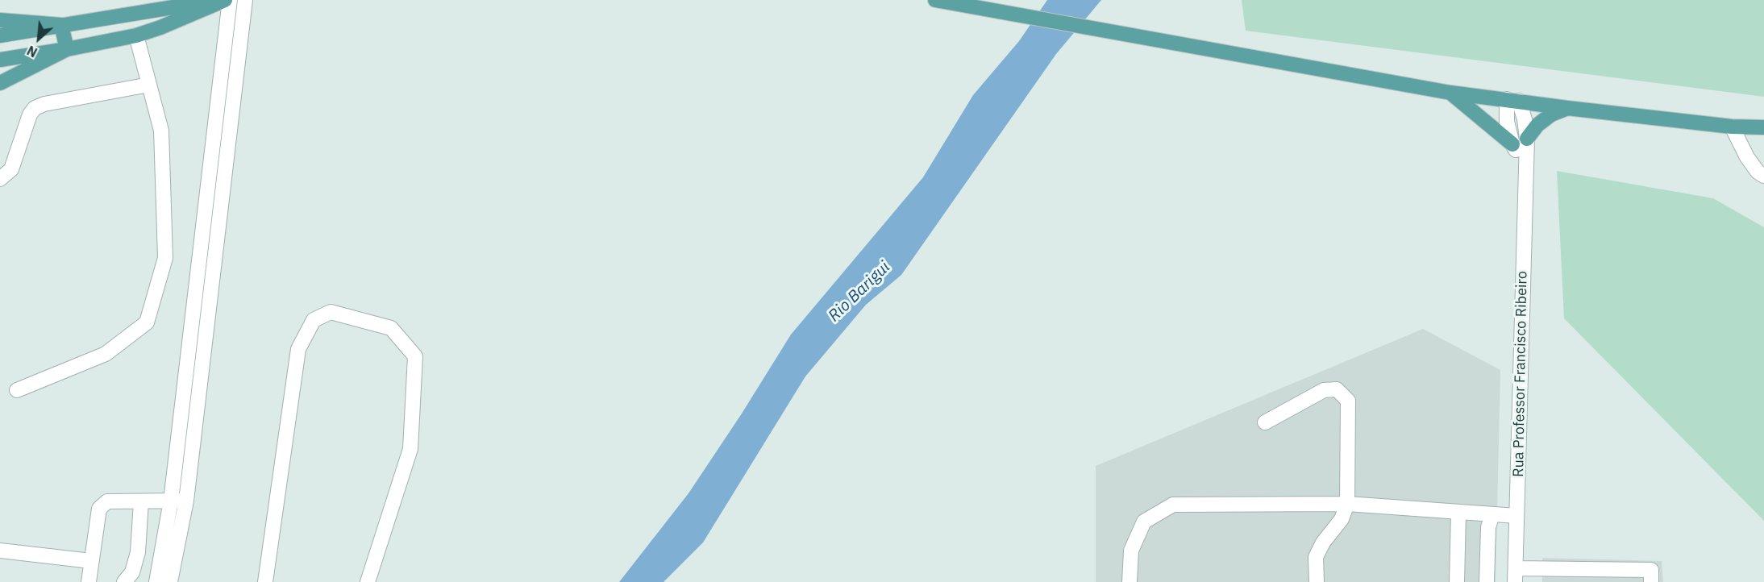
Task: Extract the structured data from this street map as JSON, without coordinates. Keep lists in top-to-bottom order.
{
  "streets": {
    "street": ["Rua Professor Francisco Ribeiro"]
  },
  "water": ["Rio Barigui"],
  "north": "bottom left"
}
